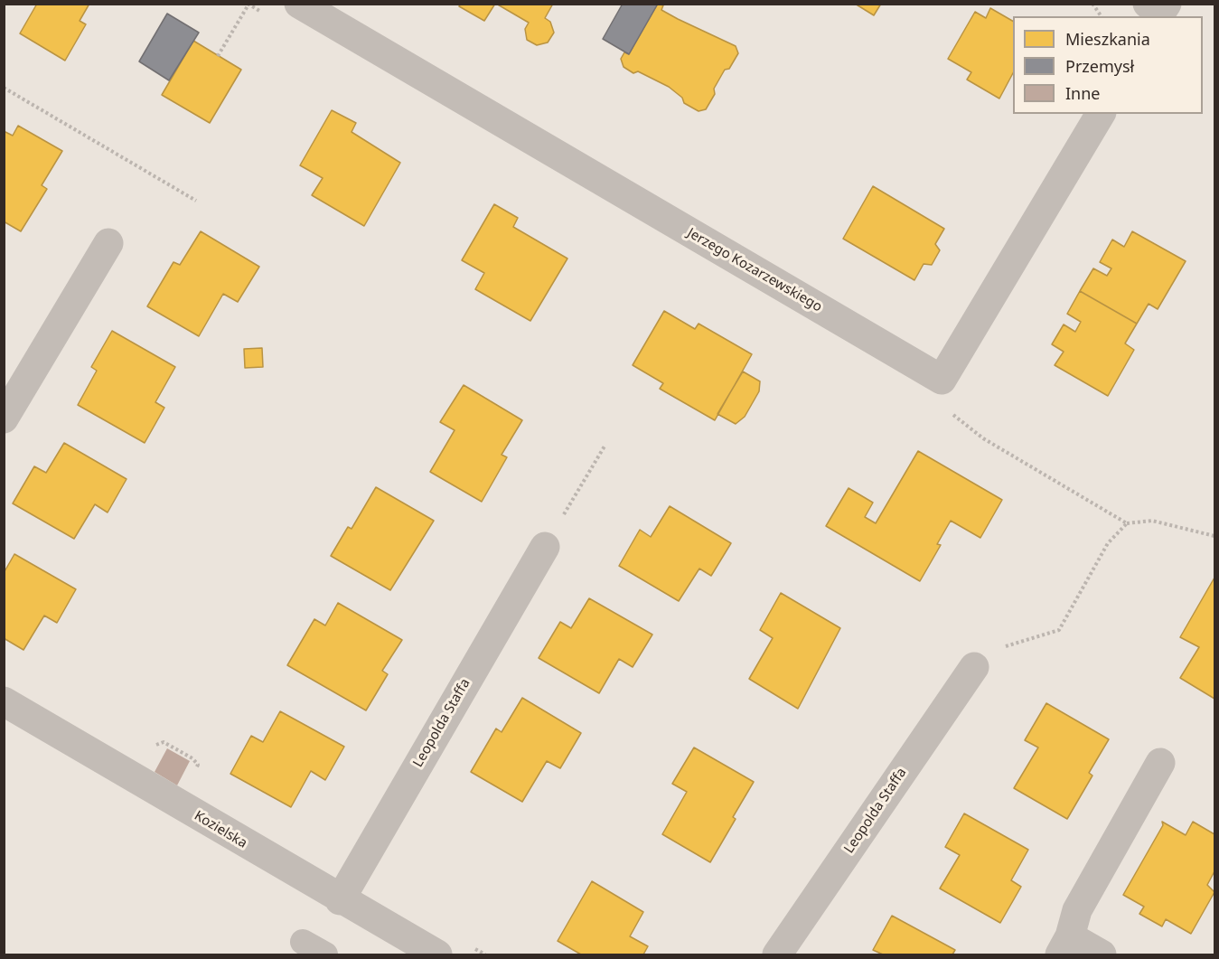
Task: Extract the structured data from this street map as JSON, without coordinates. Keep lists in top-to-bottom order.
{
  "streets": {
    "street": ["Jerzego Kozarzewskiego", "Leopolda Staffa", "Kozielska"]
  },
  "crossings": [
    ["Leopolda Staffa", "Kozielska"]
  ],
  "legend": ["Mieszkania", "Przemysł", "Inne"]
}
